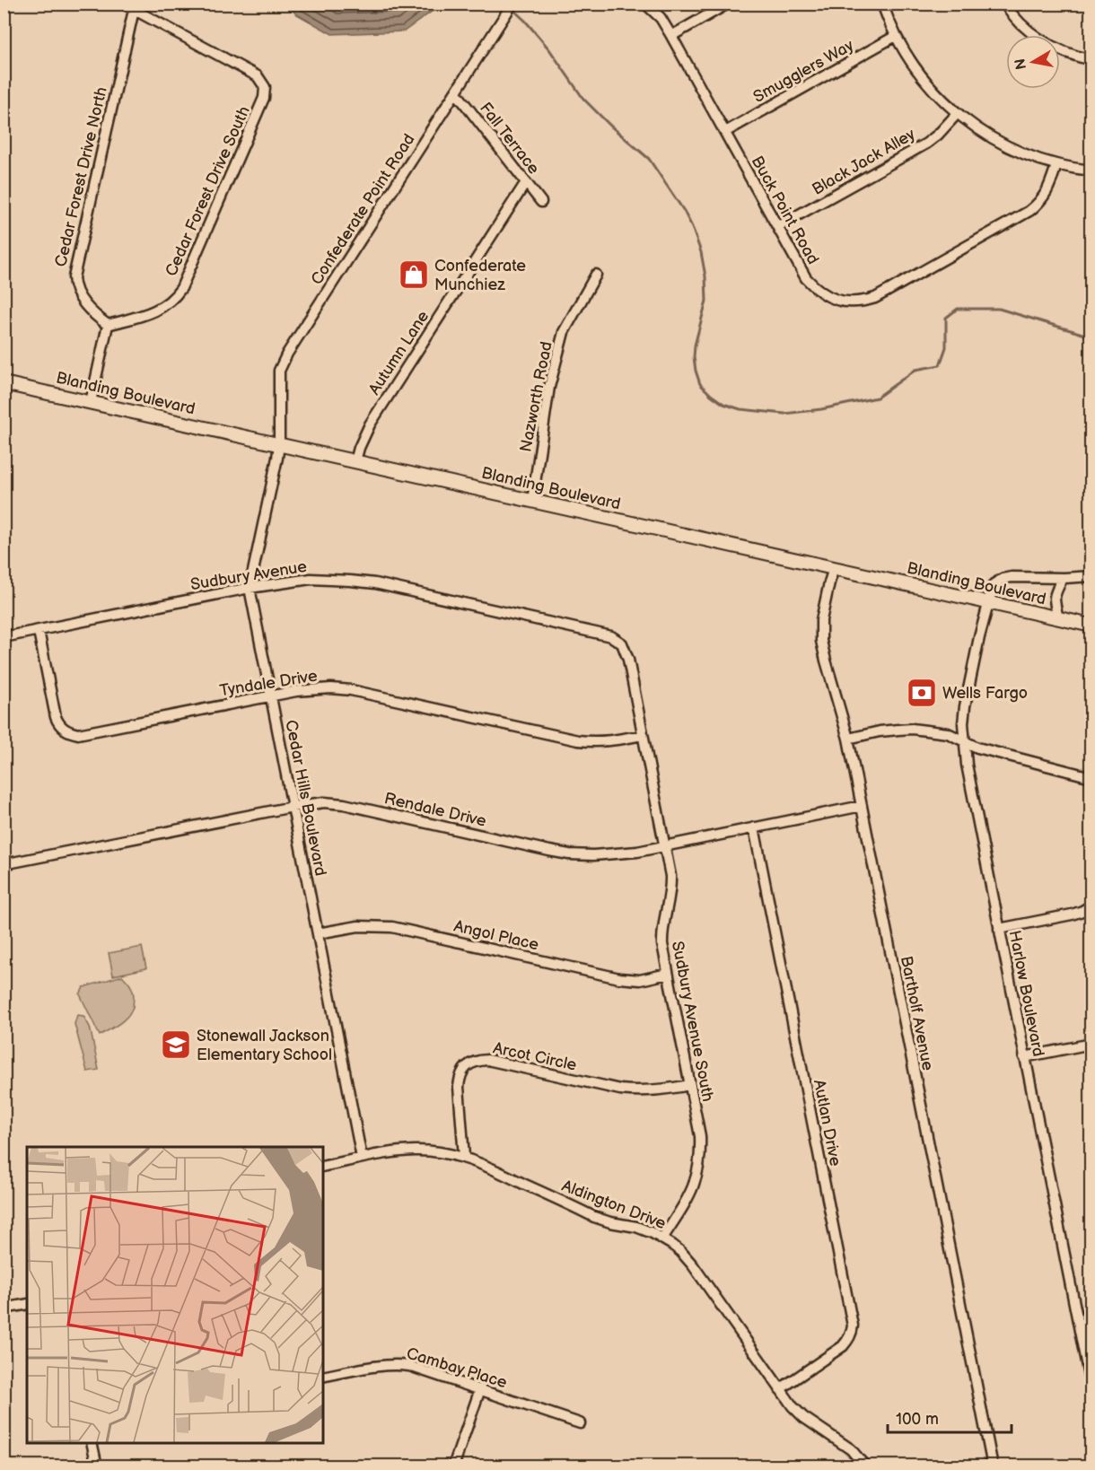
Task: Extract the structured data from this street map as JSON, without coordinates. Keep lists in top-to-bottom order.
{
  "streets": {
    "main road": ["Blanding Boulevard"],
    "street": [
      "Smugglers Way",
      "Fall Terrace",
      "Black Jack Alley",
      "Cedar Forest Drive North",
      "Cedar Forest Drive South",
      "Confederate Point Road",
      "Buck Point Road",
      "Autumn Lane",
      "Nazworth Road",
      "Sudbury Avenue",
      "Tyndale Drive",
      "Cedar Hills Boulevard",
      "Rendale Drive",
      "Angol Place",
      "Harlow Boulevard",
      "Bartholf Avenue",
      "Sudbury Avenue South",
      "Arcot Circle",
      "Autlan Drive",
      "Aldington Drive",
      "Cambay Place"
    ]
  },
  "crossings": [
    ["Smugglers Way", "Buck Point Road"],
    ["Fall Terrace", "Confederate Point Road"],
    ["Fall Terrace", "Autumn Lane"],
    ["Black Jack Alley", "Buck Point Road"],
    ["Cedar Forest Drive North", "Cedar Forest Drive South"],
    ["Confederate Point Road", "Blanding Boulevard"],
    ["Confederate Point Road", "Cedar Hills Boulevard"],
    ["Autumn Lane", "Blanding Boulevard"],
    ["Blanding Boulevard", "Nazworth Road"],
    ["Blanding Boulevard", "Cedar Hills Boulevard"],
    ["Blanding Boulevard", "Harlow Boulevard"],
    ["Blanding Boulevard", "Bartholf Avenue"],
    ["Sudbury Avenue", "Tyndale Drive"],
    ["Sudbury Avenue", "Cedar Hills Boulevard"],
    ["Sudbury Avenue", "Sudbury Avenue South"],
    ["Tyndale Drive", "Cedar Hills Boulevard"],
    ["Tyndale Drive", "Sudbury Avenue South"],
    ["Cedar Hills Boulevard", "Rendale Drive"],
    ["Cedar Hills Boulevard", "Angol Place"],
    ["Cedar Hills Boulevard", "Aldington Drive"],
    ["Rendale Drive", "Bartholf Avenue"],
    ["Rendale Drive", "Sudbury Avenue South"],
    ["Rendale Drive", "Autlan Drive"],
    ["Angol Place", "Sudbury Avenue South"],
    ["Sudbury Avenue South", "Arcot Circle"],
    ["Sudbury Avenue South", "Aldington Drive"],
    ["Arcot Circle", "Aldington Drive"],
    ["Autlan Drive", "Aldington Drive"]
  ],
  "places": {
    "shop": ["Confederate Munchiez"],
    "bank": ["Wells Fargo"],
    "school or university": ["Stonewall Jackson Elementary School"]
  },
  "scale_bar": "100 m",
  "north": "left"
}
